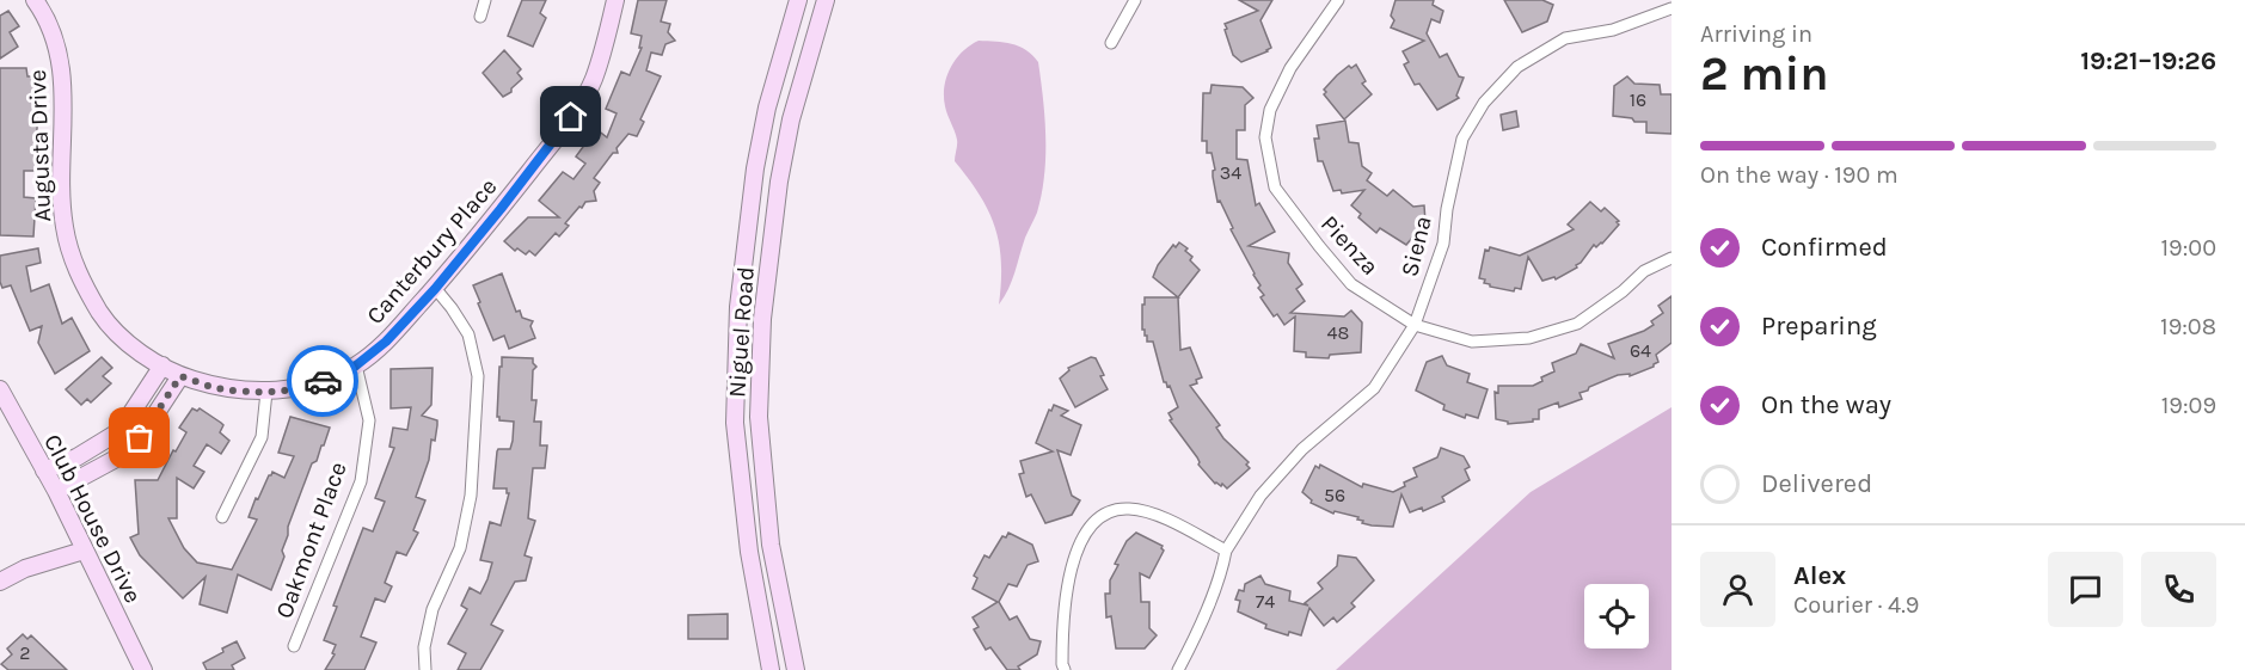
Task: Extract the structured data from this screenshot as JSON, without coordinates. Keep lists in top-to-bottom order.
{
  "streets": {
    "street": [
      "Augusta Drive",
      "Pienza",
      "Siena",
      "Canterbury Place",
      "Niguel Road",
      "Club House Drive",
      "Oakmont Place"
    ]
  },
  "crossings": [
    ["Augusta Drive", "Canterbury Place"],
    ["Pienza", "Siena"],
    ["Canterbury Place", "Oakmont Place"]
  ],
  "house_numbers": [
    "16",
    "34",
    "48",
    "64",
    "56",
    "74",
    "2"
  ],
  "page": {
    "heading": ["2 min", "Arriving in", "19:21–19:26"],
    "panel": ["Alex", "Courier · 4.9"],
    "bar": "On the way · 190 m",
    "list": [
      ["Confirmed", "19:00"],
      ["Preparing", "19:08"],
      ["On the way", "19:09"],
      "Delivered"
    ]
  }
}
